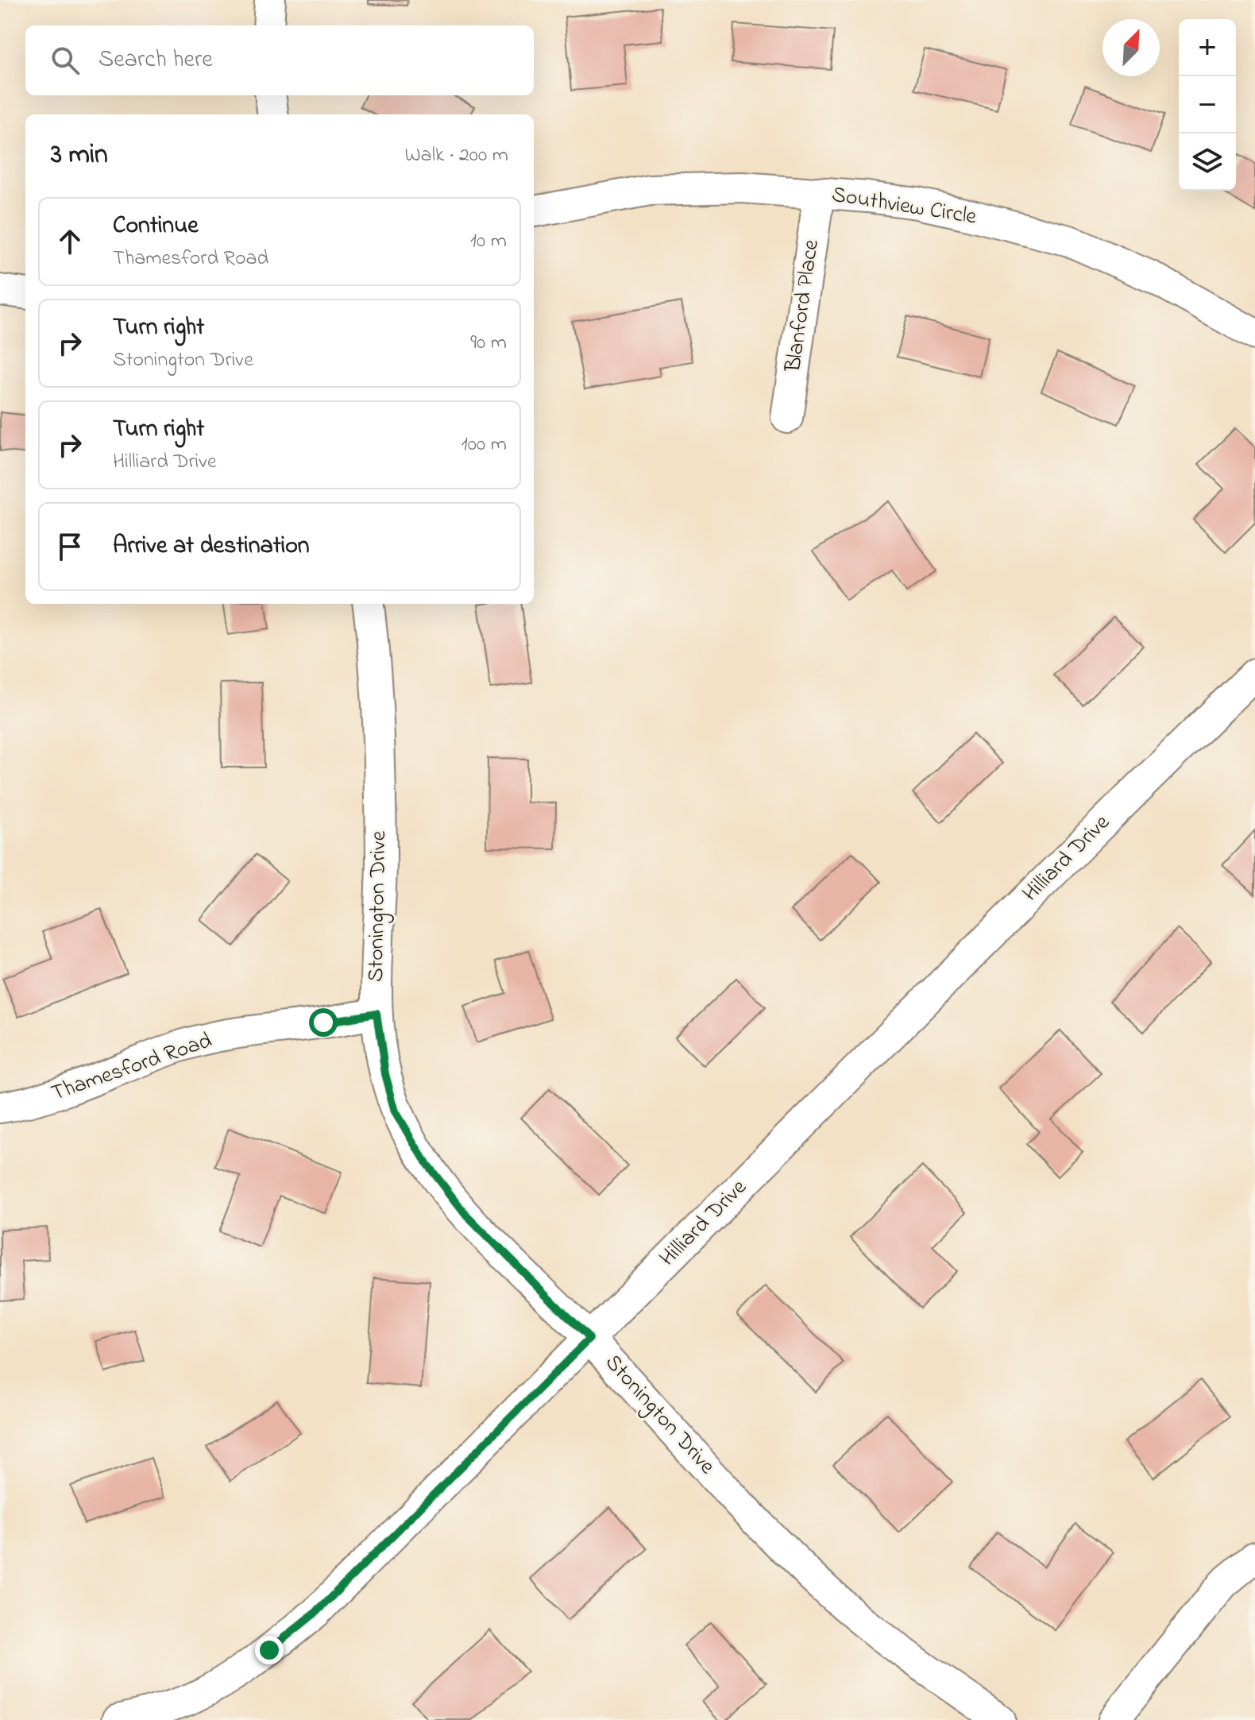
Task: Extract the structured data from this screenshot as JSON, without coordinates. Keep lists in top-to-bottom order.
{
  "streets": {
    "street": [
      "Southview Circle",
      "Blanford Place",
      "Hilliard Drive",
      "Stonington Drive",
      "Thamesford Road"
    ]
  },
  "crossings": [
    ["Southview Circle", "Blanford Place"],
    ["Hilliard Drive", "Stonington Drive"],
    ["Stonington Drive", "Thamesford Road"]
  ],
  "north": "top right",
  "page": {
    "map_buttons": ["+", "−"],
    "search": "Search here",
    "heading": ["3 min", "Walk · 200 m"],
    "list": [
      ["Continue", "Thamesford Road", "10 m"],
      ["Turn right", "Stonington Drive", "90 m"],
      ["Turn right", "Hilliard Drive", "100 m"],
      "Arrive at destination"
    ]
  }
}
